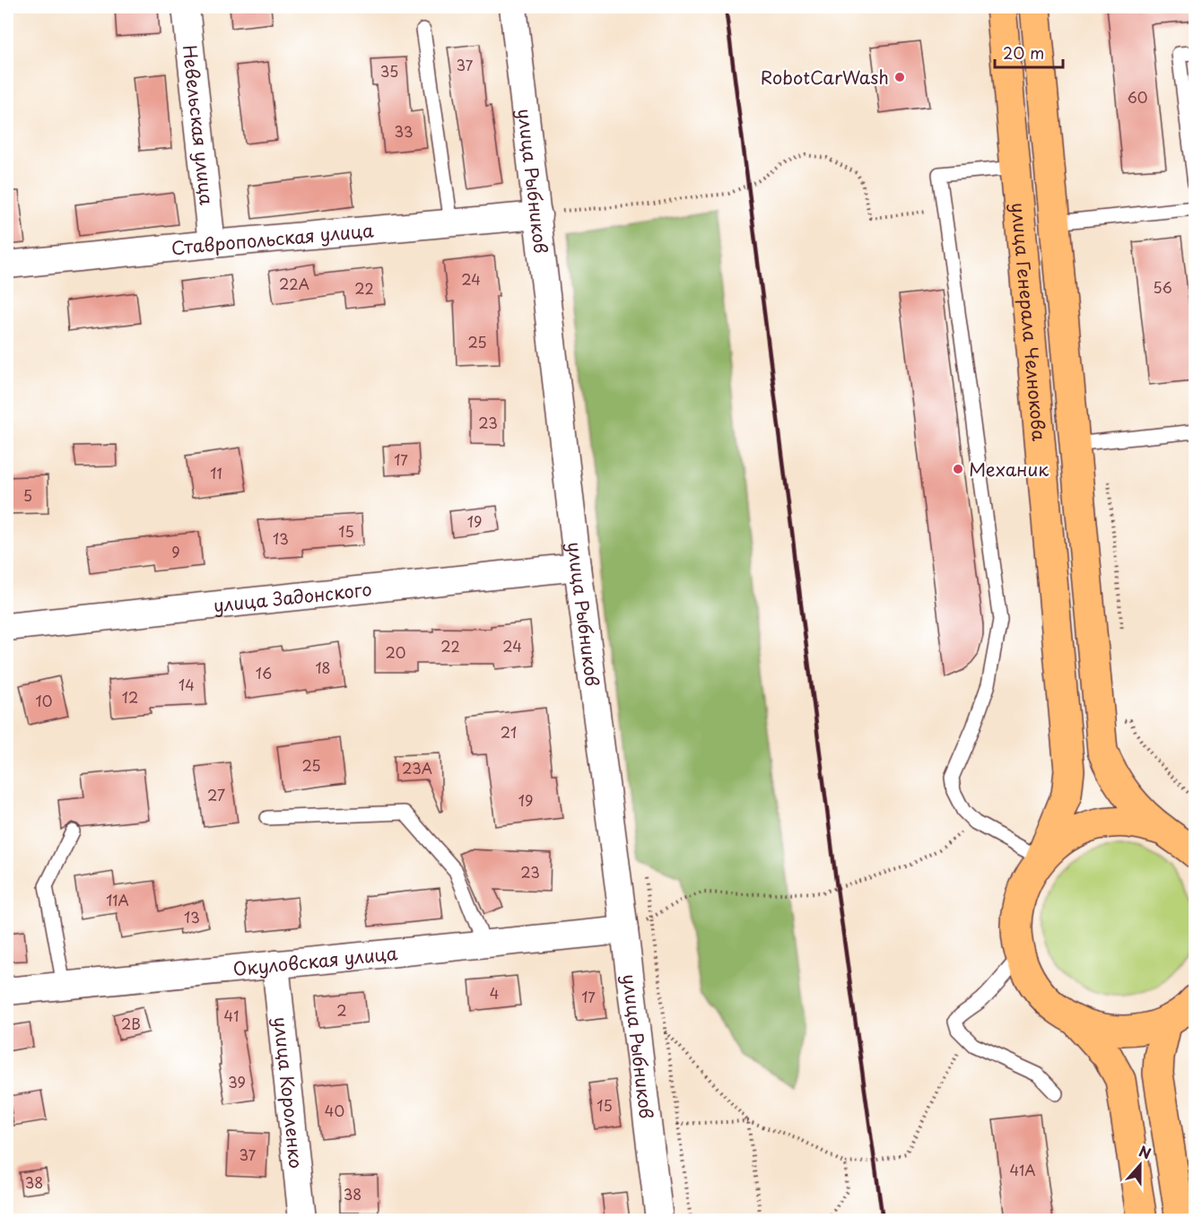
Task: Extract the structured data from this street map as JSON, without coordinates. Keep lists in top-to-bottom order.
{
  "streets": {
    "main road": ["улица Генерала Челнокова"],
    "street": [
      "Невельская улица",
      "улица Рыбников",
      "Ставропольская улица",
      "улица Задонского",
      "Окуловская улица",
      "улица Короленко"
    ]
  },
  "crossings": [
    ["Невельская улица", "Ставропольская улица"],
    ["улица Рыбников", "Ставропольская улица"],
    ["улица Рыбников", "улица Задонского"],
    ["улица Рыбников", "Окуловская улица"],
    ["Окуловская улица", "улица Короленко"]
  ],
  "places": ["RobotCarWash", "Механик"],
  "house_numbers": [
    "37",
    "35",
    "60",
    "33",
    "24",
    "22А",
    "56",
    "22",
    "25",
    "23",
    "17",
    "11",
    "5",
    "19",
    "15",
    "13",
    "9",
    "22",
    "24",
    "20",
    "18",
    "16",
    "14",
    "12",
    "10",
    "21",
    "25",
    "23А",
    "27",
    "19",
    "23",
    "11А",
    "13",
    "4",
    "17",
    "2",
    "41",
    "2В",
    "39",
    "15",
    "40",
    "37",
    "41А",
    "38",
    "38"
  ],
  "scale_bar": "20 m",
  "north": "top"
}
